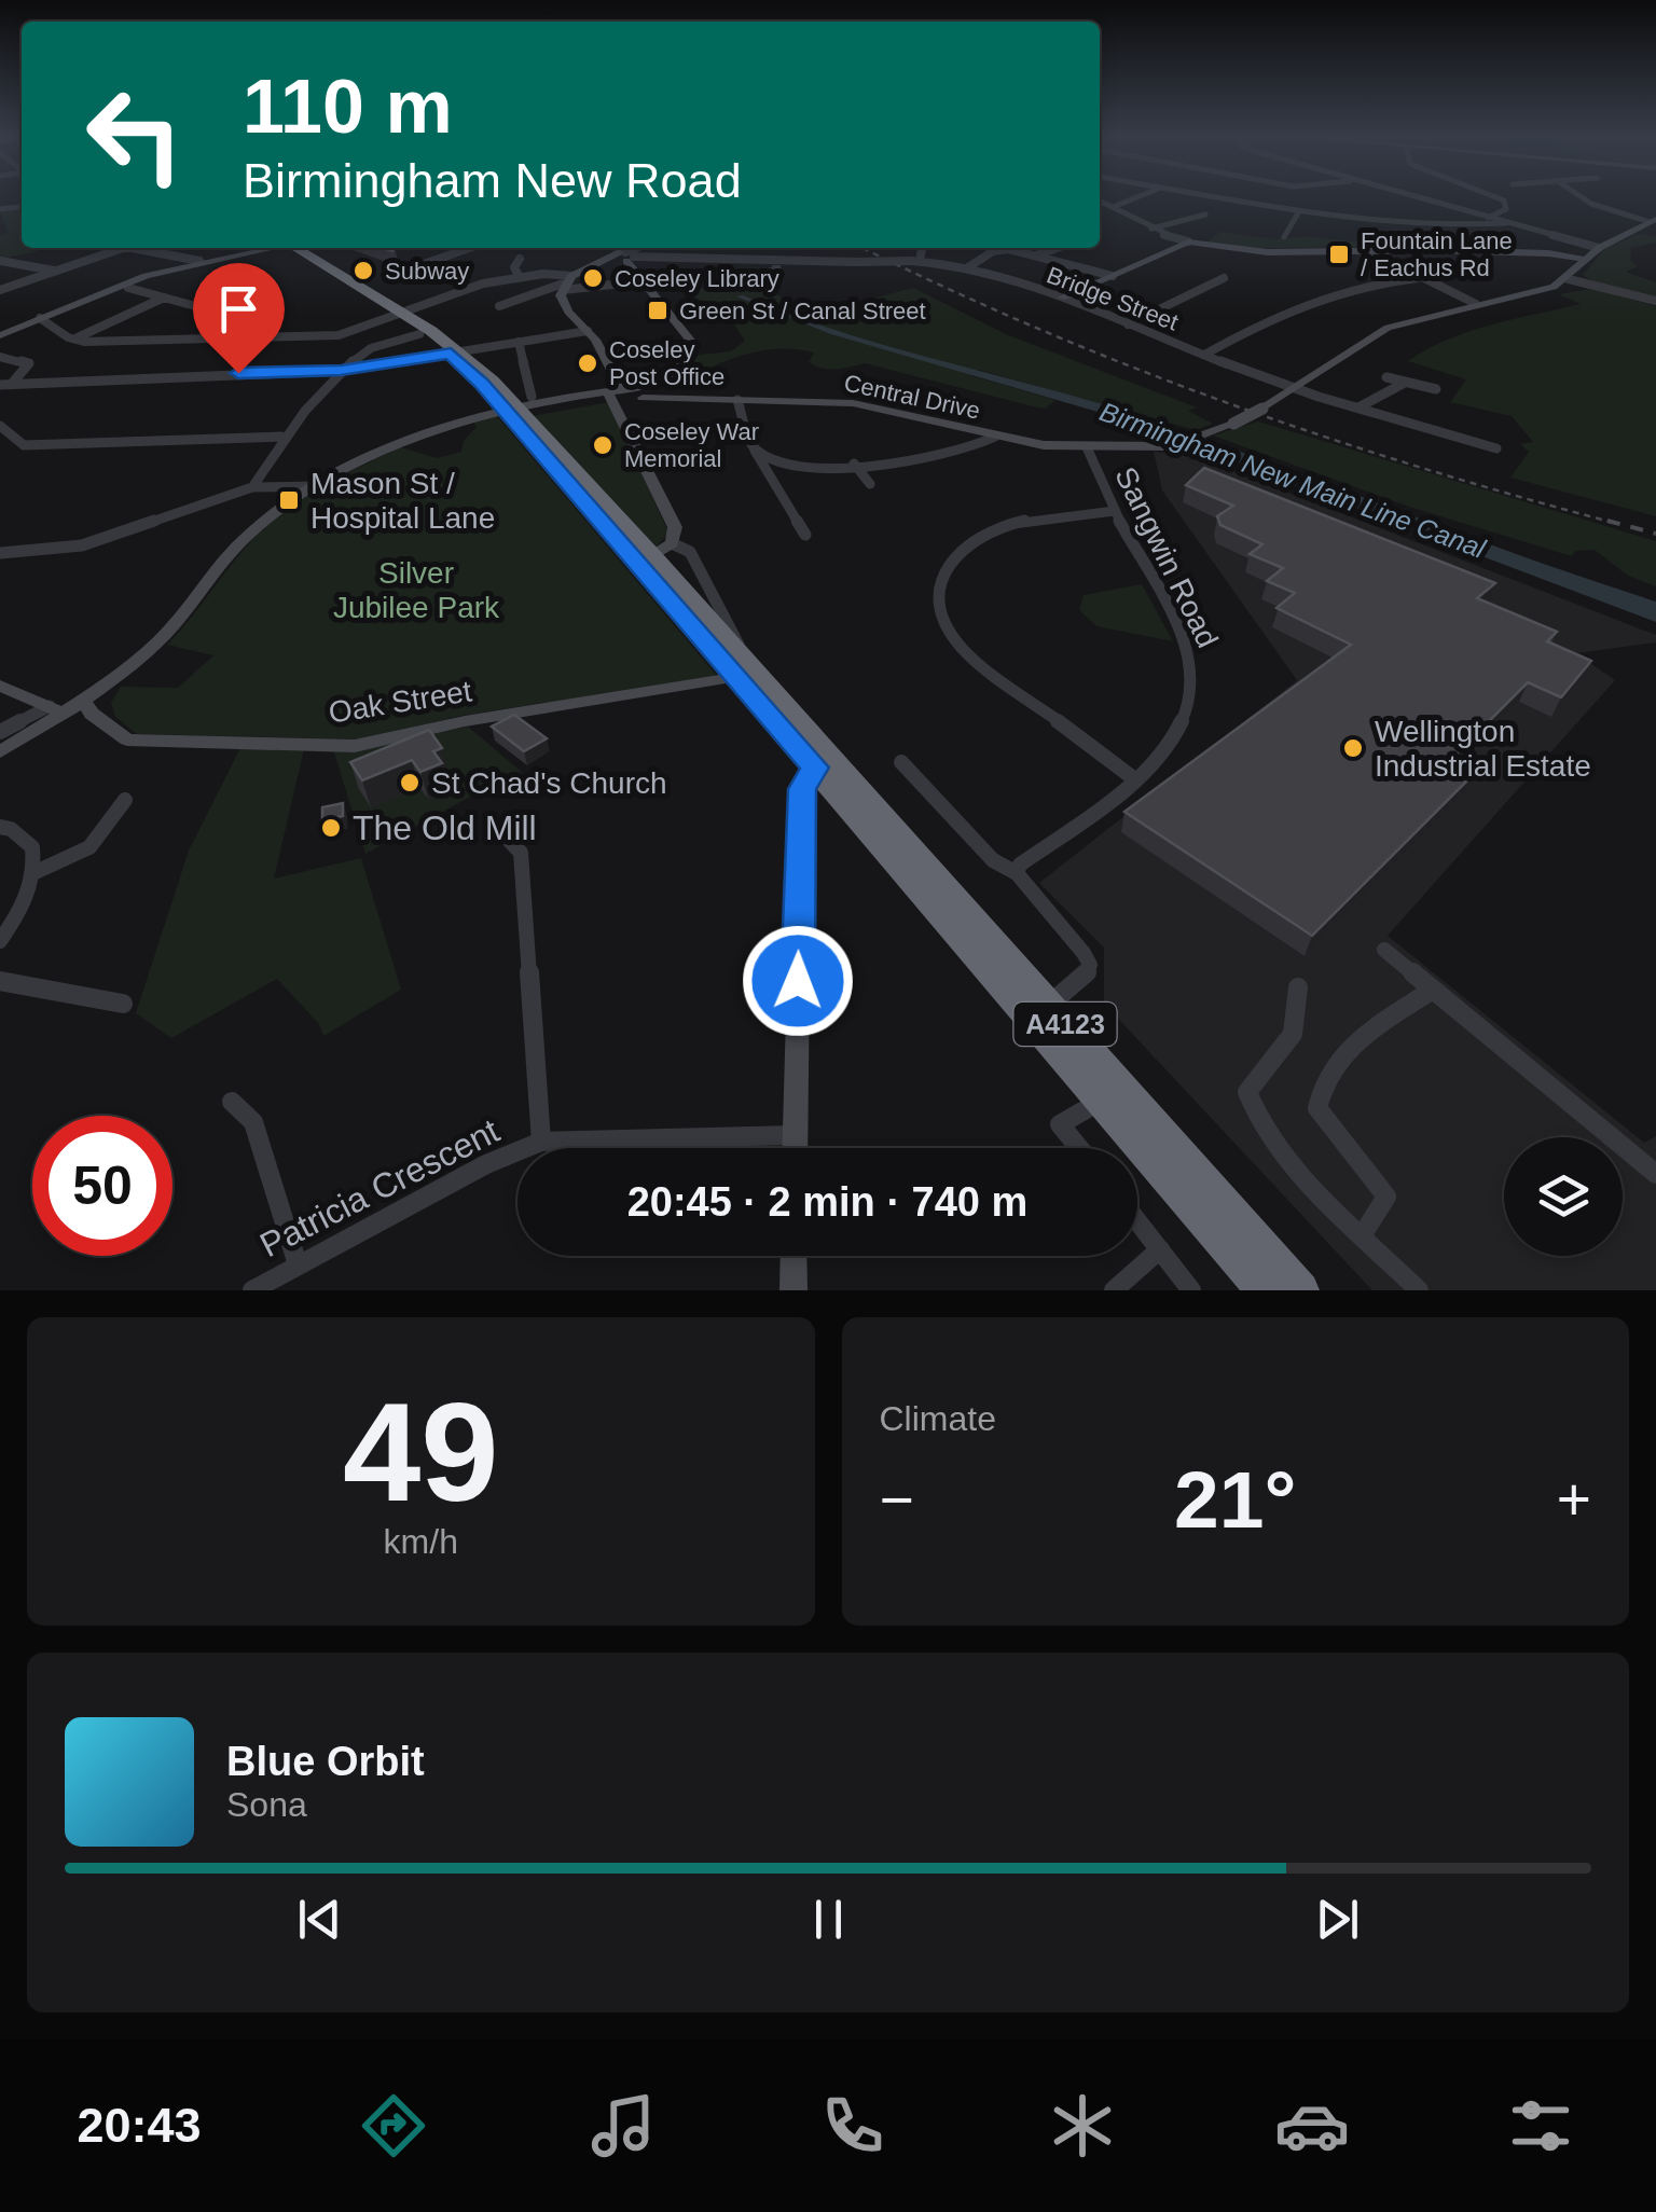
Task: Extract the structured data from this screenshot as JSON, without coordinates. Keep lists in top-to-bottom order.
{
  "streets": {
    "highway": ["A4123"],
    "street": [
      "Bridge Street",
      "Central Drive",
      "Sangwin Road",
      "Oak Street",
      "Patricia Crescent"
    ]
  },
  "crossings": [
    ["Bridge Street", "Central Drive"],
    ["Central Drive", "Sangwin Road"],
    ["Central Drive", "Oak Street"],
    ["Central Drive", "A4123"],
    ["Oak Street", "A4123"]
  ],
  "water": ["Birmingham New Main Line Canal"],
  "parks": ["Silver Jubilee Park"],
  "places": {
    "transit": ["Fountain Lane / Eachus Rd", "Green St / Canal Street", "Mason St / Hospital Lane"],
    "other": [
      "Subway",
      "Coseley Library",
      "Coseley Post Office",
      "Coseley War Memorial",
      "Wellington Industrial Estate",
      "St Chad's Church",
      "The Old Mill"
    ]
  },
  "page": {
    "turn": ["110 m", "Birmingham New Road"],
    "limit": "50",
    "trip": "20:45 · 2 min · 740 m",
    "tile": [
      ["49", "km/h"],
      "Climate"
    ],
    "heat": ["−", "21°", "+"],
    "song": ["Blue Orbit", "Sona"],
    "tabs": "20:43"
  }
}
